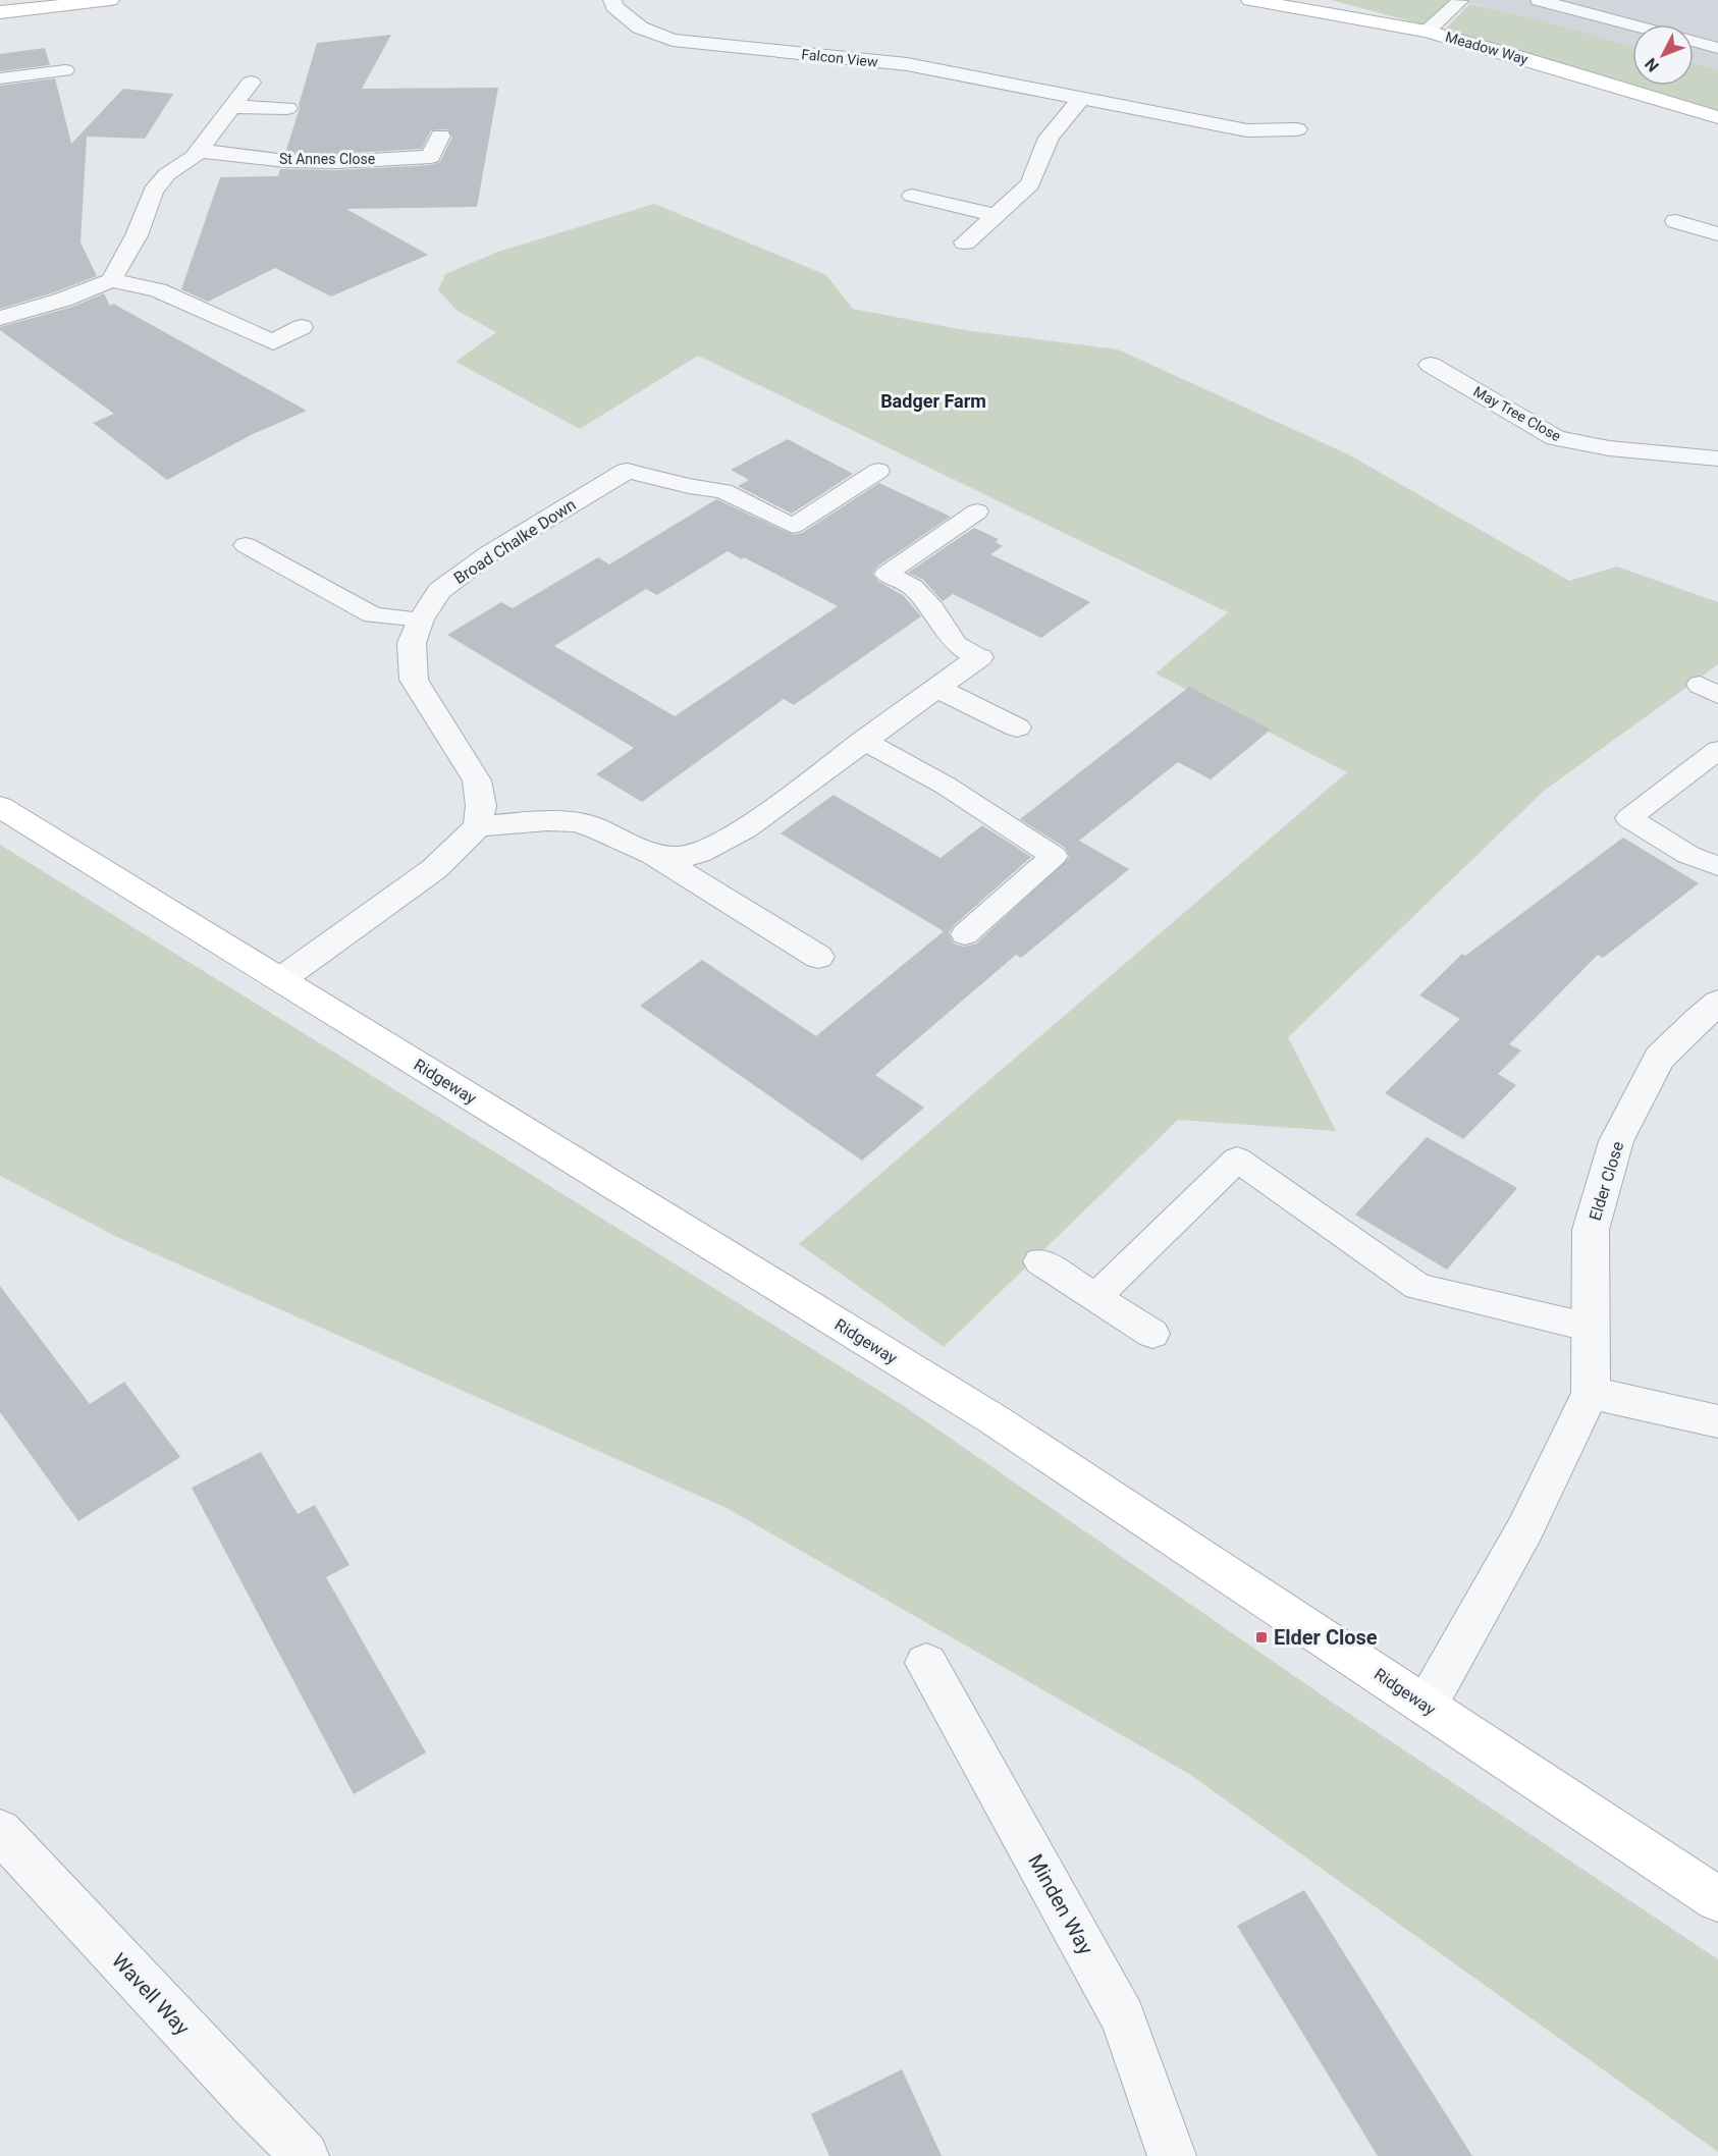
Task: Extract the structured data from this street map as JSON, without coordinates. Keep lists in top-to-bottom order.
{
  "streets": {
    "street": [
      "Meadow Way",
      "Falcon View",
      "St Annes Close",
      "May Tree Close",
      "Broad Chalke Down",
      "Ridgeway",
      "Elder Close",
      "Minden Way",
      "Wavell Way"
    ]
  },
  "crossings": [
    ["Ridgeway", "Elder Close"]
  ],
  "districts": ["Badger Farm"],
  "places": {
    "transit": ["Elder Close"]
  },
  "north": "bottom left"
}
